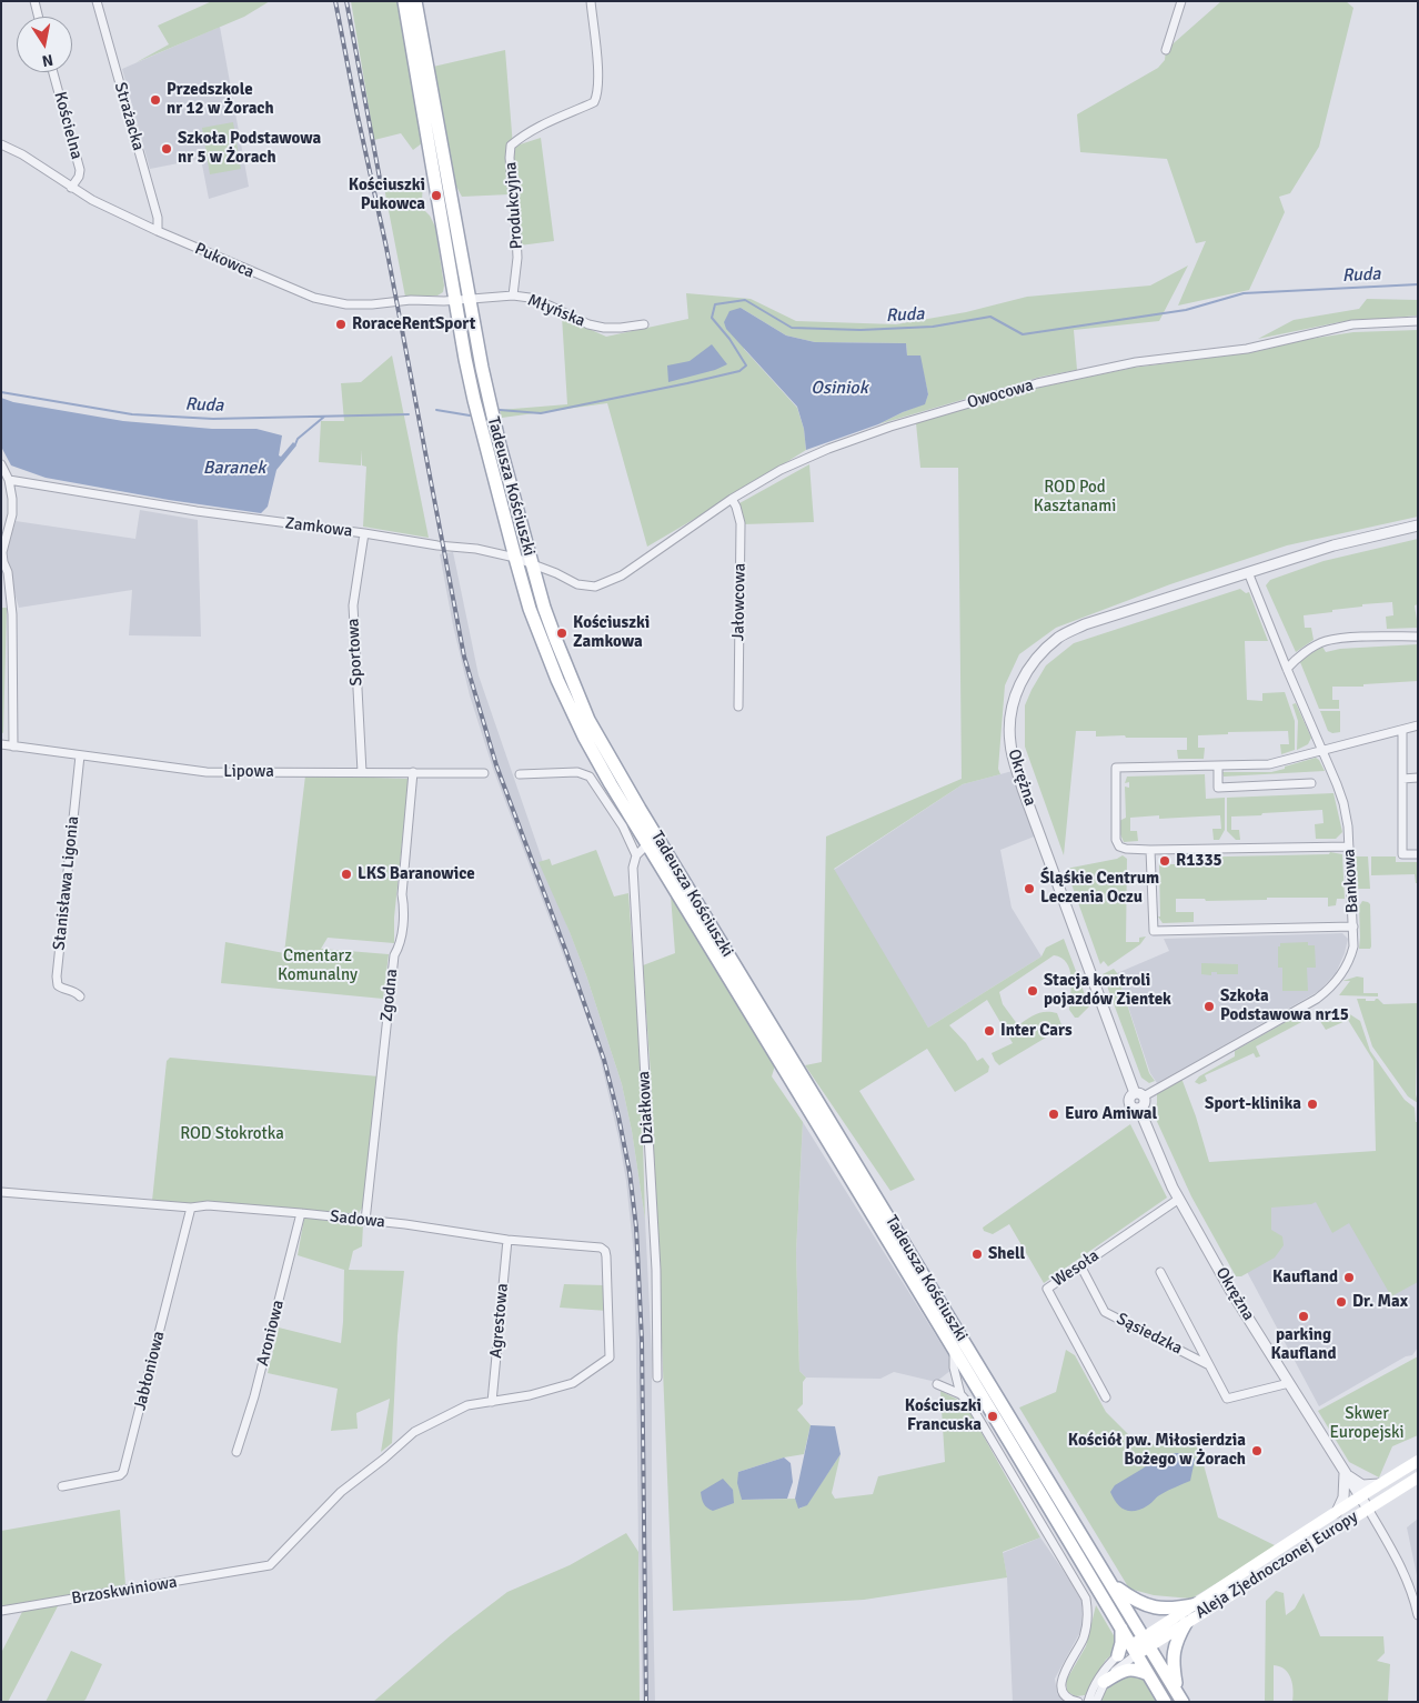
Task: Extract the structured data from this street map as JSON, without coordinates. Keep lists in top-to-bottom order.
{
  "streets": {
    "main road": ["Tadeusza Kościuszki", "Aleja Zjednoczonej Europy"],
    "street": [
      "Strażacka",
      "Kościelna",
      "Produkcyjna",
      "Pukowca",
      "Młyńska",
      "Owocowa",
      "Zamkowa",
      "Jałowcowa",
      "Sportowa",
      "Lipowa",
      "Okrężna",
      "Bankowa",
      "Stanisława Ligonia",
      "Zgodna",
      "Działkowa",
      "Sadowa",
      "Wesoła",
      "Agrestowa",
      "Aroniowa",
      "Sąsiedzka",
      "Jabłoniowa",
      "Brzoskwiniowa"
    ]
  },
  "crossings": [
    ["Strażacka", "Pukowca"],
    ["Kościelna", "Pukowca"],
    ["Produkcyjna", "Młyńska"],
    ["Pukowca", "Młyńska"],
    ["Pukowca", "Tadeusza Kościuszki"],
    ["Młyńska", "Tadeusza Kościuszki"],
    ["Owocowa", "Zamkowa"],
    ["Owocowa", "Jałowcowa"],
    ["Tadeusza Kościuszki", "Zamkowa"],
    ["Tadeusza Kościuszki", "Aleja Zjednoczonej Europy"],
    ["Zamkowa", "Sportowa"],
    ["Sportowa", "Lipowa"],
    ["Lipowa", "Stanisława Ligonia"],
    ["Lipowa", "Zgodna"],
    ["Okrężna", "Bankowa"],
    ["Okrężna", "Wesoła"],
    ["Okrężna", "Sąsiedzka"],
    ["Okrężna", "Aleja Zjednoczonej Europy"],
    ["Zgodna", "Sadowa"],
    ["Sadowa", "Agrestowa"],
    ["Sadowa", "Aroniowa"],
    ["Sadowa", "Jabłoniowa"],
    ["Sadowa", "Brzoskwiniowa"],
    ["Wesoła", "Sąsiedzka"],
    ["Agrestowa", "Brzoskwiniowa"]
  ],
  "water": ["Ruda", "Osiniok", "Baranek"],
  "parks": [
    "ROD Pod Kasztanami",
    "Cmentarz Komunalny",
    "ROD Stokrotka",
    "Skwer Europejski"
  ],
  "places": [
    "Przedszkole nr 12 w Żorach",
    "Szkoła Podstawowa nr 5 w Żorach",
    "Kościuszki Pukowca",
    "RoraceRentSport",
    "Kościuszki Zamkowa",
    "R1335",
    "LKS Baranowice",
    "Śląśkie Centrum Leczenia Oczu",
    "Stacja kontroli pojazdów Zientek",
    "Szkoła Podstawowa nr15",
    "Inter Cars",
    "Sport-klinika",
    "Euro Amiwal",
    "Shell",
    "Kaufland",
    "Dr. Max",
    "parking Kaufland",
    "Kościuszki Francuska",
    "Kościół pw. Miłosierdzia Bożego w Żorach"
  ],
  "north": "bottom"
}
